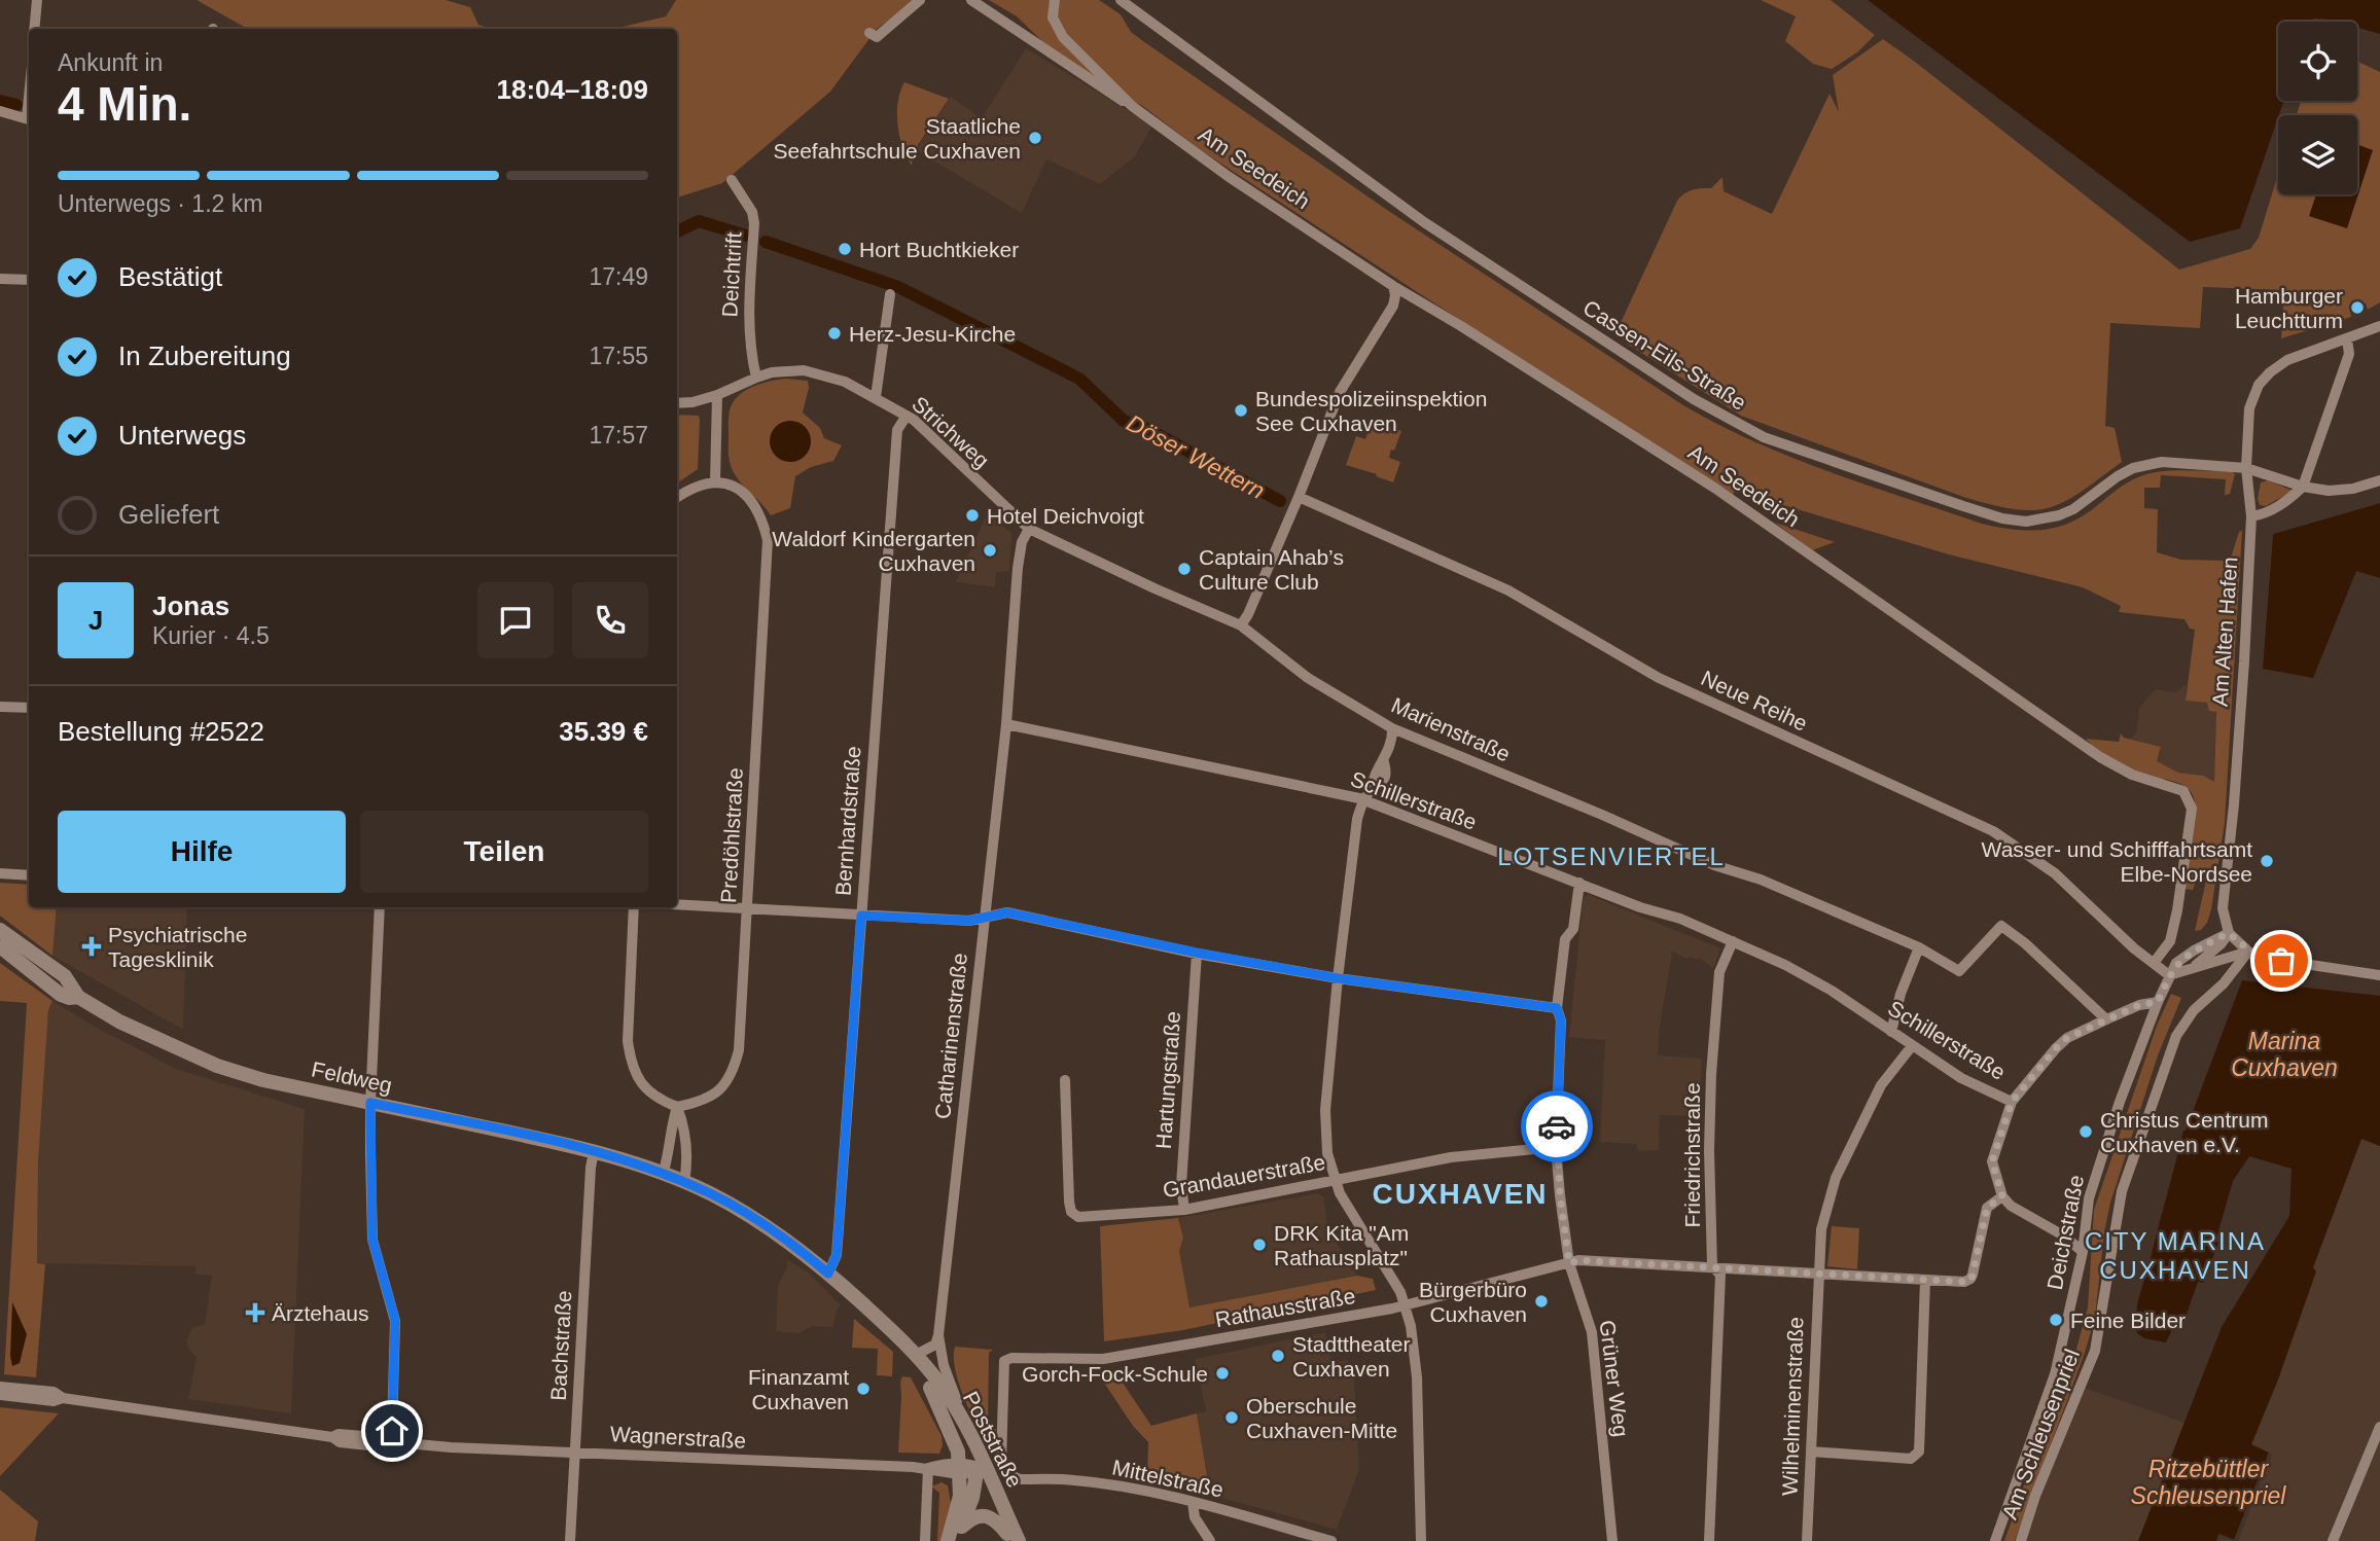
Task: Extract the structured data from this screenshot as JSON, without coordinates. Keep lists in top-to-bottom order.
{
  "streets": {
    "street": [
      "Am Seedeich",
      "Deichtrift",
      "Cassen-Eils-Straße",
      "Strichweg",
      "Am Alten Hafen",
      "Neue Reihe",
      "Marienstraße",
      "Schillerstraße",
      "Bernhardstraße",
      "Predöhlstraße",
      "Catharinenstraße",
      "Feldweg",
      "Hartungstraße",
      "Friedrichstraße",
      "Grandauerstraße",
      "Deichstraße",
      "Rathausstraße",
      "Bachstraße",
      "Grüner Weg",
      "Wilhelminenstraße",
      "Am Schleusenpriel",
      "Wagnerstraße",
      "Poststraße",
      "Mittelstraße"
    ]
  },
  "crossings": [
    ["Am Seedeich", "Neue Reihe"],
    ["Deichtrift", "Strichweg"],
    ["Cassen-Eils-Straße", "Am Alten Hafen"],
    ["Strichweg", "Marienstraße"],
    ["Strichweg", "Bernhardstraße"],
    ["Am Alten Hafen", "Deichstraße"],
    ["Neue Reihe", "Deichstraße"],
    ["Marienstraße", "Catharinenstraße"],
    ["Schillerstraße", "Catharinenstraße"],
    ["Schillerstraße", "Friedrichstraße"],
    ["Schillerstraße", "Grüner Weg"],
    ["Schillerstraße", "Wilhelminenstraße"],
    ["Bernhardstraße", "Poststraße"],
    ["Catharinenstraße", "Poststraße"],
    ["Feldweg", "Bachstraße"],
    ["Feldweg", "Poststraße"],
    ["Hartungstraße", "Grandauerstraße"],
    ["Friedrichstraße", "Rathausstraße"],
    ["Grandauerstraße", "Grüner Weg"],
    ["Rathausstraße", "Grüner Weg"],
    ["Rathausstraße", "Wilhelminenstraße"],
    ["Rathausstraße", "Mittelstraße"],
    ["Bachstraße", "Wagnerstraße"],
    ["Wagnerstraße", "Poststraße"]
  ],
  "districts": ["LOTSENVIERTEL", "CUXHAVEN", "CITY MARINA CUXHAVEN"],
  "water": ["Döser Wettern", "Marina Cuxhaven", "Ritzebüttler Schleusenpriel"],
  "places": {
    "other": [
      "Staatliche Seefahrtschule Cuxhaven",
      "Hort Buchtkieker",
      "Hamburger Leuchtturm",
      "Herz-Jesu-Kirche",
      "Bundespolizeiinspektion See Cuxhaven",
      "Hotel Deichvoigt",
      "Waldorf Kindergarten Cuxhaven",
      "Captain Ahab’s Culture Club",
      "Wasser- und Schifffahrtsamt Elbe-Nordsee",
      "Christus Centrum Cuxhaven e.V.",
      "DRK Kita \"Am Rathausplatz\"",
      "Bürgerbüro Cuxhaven",
      "Feine Bilder",
      "Stadttheater Cuxhaven",
      "Gorch-Fock-Schule",
      "Finanzamt Cuxhaven",
      "Oberschule Cuxhaven-Mitte"
    ],
    "health": ["Psychiatrische Tagesklinik", "Ärztehaus"]
  },
  "page": {
    "heading": ["4 Min.", "Ankunft in", "18:04–18:09"],
    "panel": [
      "Jonas",
      "Kurier · 4.5",
      "Bestellung #2522",
      "35.39 €"
    ],
    "bar": "Unterwegs · 1.2 km",
    "list": [
      ["Bestätigt", "17:49"],
      ["In Zubereitung", "17:55"],
      ["Unterwegs", "17:57"],
      "Geliefert"
    ],
    "round": "J",
    "buttons": ["Hilfe", "Teilen"]
  }
}
